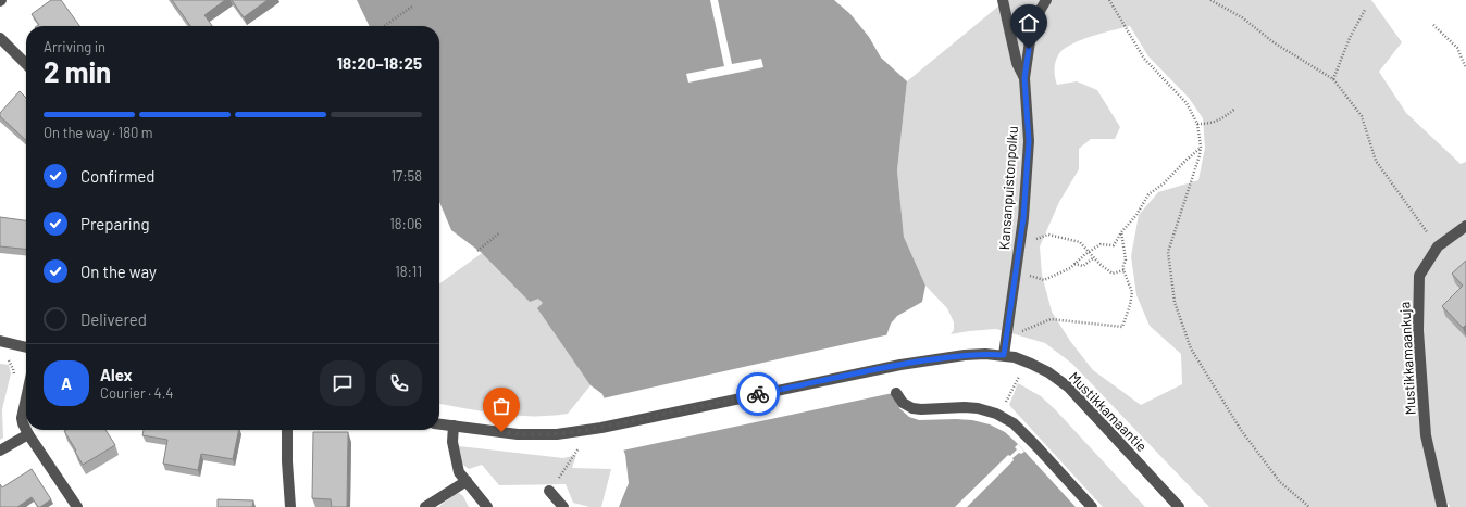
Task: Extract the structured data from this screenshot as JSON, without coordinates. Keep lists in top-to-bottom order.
{
  "streets": {
    "street": ["Kansanpuistonpolku", "Mustikkamaankuja", "Mustikkamaantie"]
  },
  "crossings": [
    ["Kansanpuistonpolku", "Mustikkamaantie"]
  ],
  "page": {
    "heading": ["2 min", "Arriving in", "18:20–18:25"],
    "panel": ["Alex", "Courier · 4.4"],
    "bar": "On the way · 180 m",
    "list": [
      ["Confirmed", "17:58"],
      ["Preparing", "18:06"],
      ["On the way", "18:11"],
      "Delivered"
    ],
    "round": "A"
  }
}
